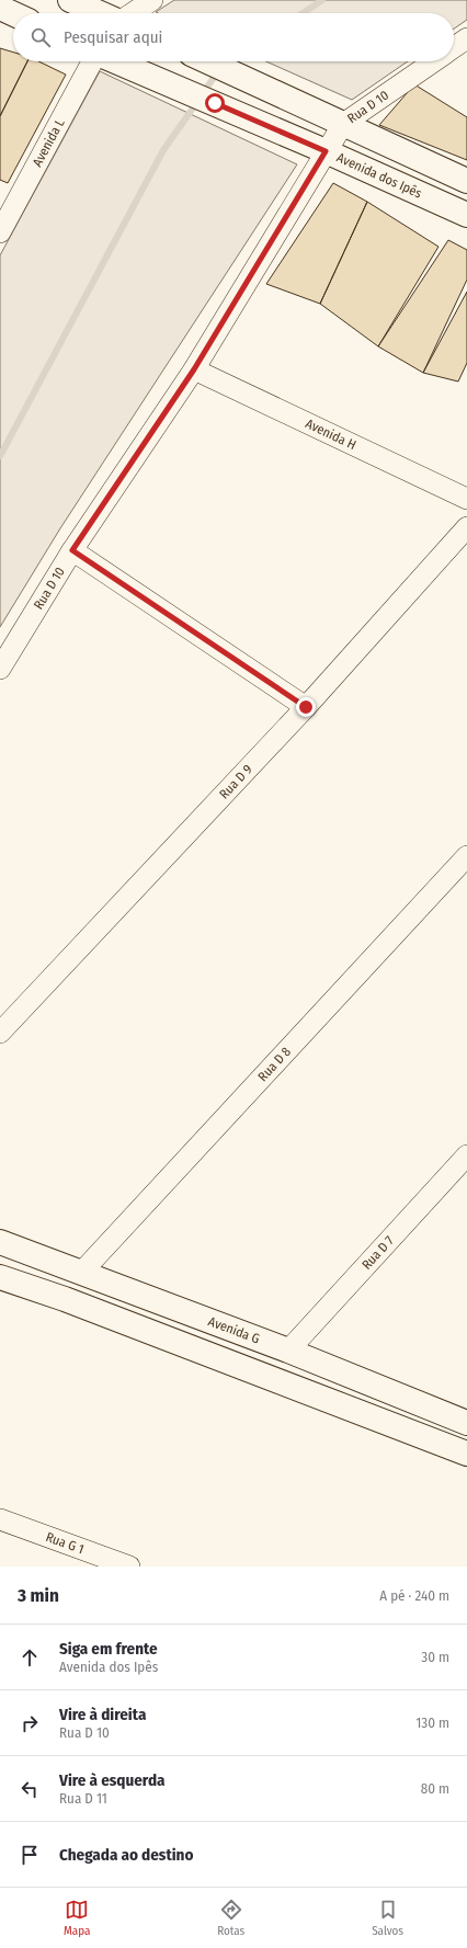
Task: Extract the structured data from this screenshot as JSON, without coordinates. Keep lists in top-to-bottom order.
{
  "streets": {
    "main road": ["Avenida dos Ipês", "Avenida G"],
    "street": [
      "Rua D 10",
      "Avenida L",
      "Avenida H",
      "Rua D 9",
      "Rua D 8",
      "Rua D 7",
      "Rua G 1"
    ]
  },
  "crossings": [
    ["Rua D 10", "Avenida dos Ipês"],
    ["Rua D 10", "Avenida H"],
    ["Rua D 8", "Avenida G"],
    ["Rua D 7", "Avenida G"]
  ],
  "page": {
    "search": "Pesquisar aqui",
    "heading": ["3 min", "A pé · 240 m"],
    "list": [
      ["Siga em frente", "Avenida dos Ipês", "30 m"],
      ["Vire à direita", "Rua D 10", "130 m"],
      ["Vire à esquerda", "Rua D 11", "80 m"],
      "Chegada ao destino"
    ],
    "nav": ["Mapa", "Rotas", "Salvos"]
  }
}
